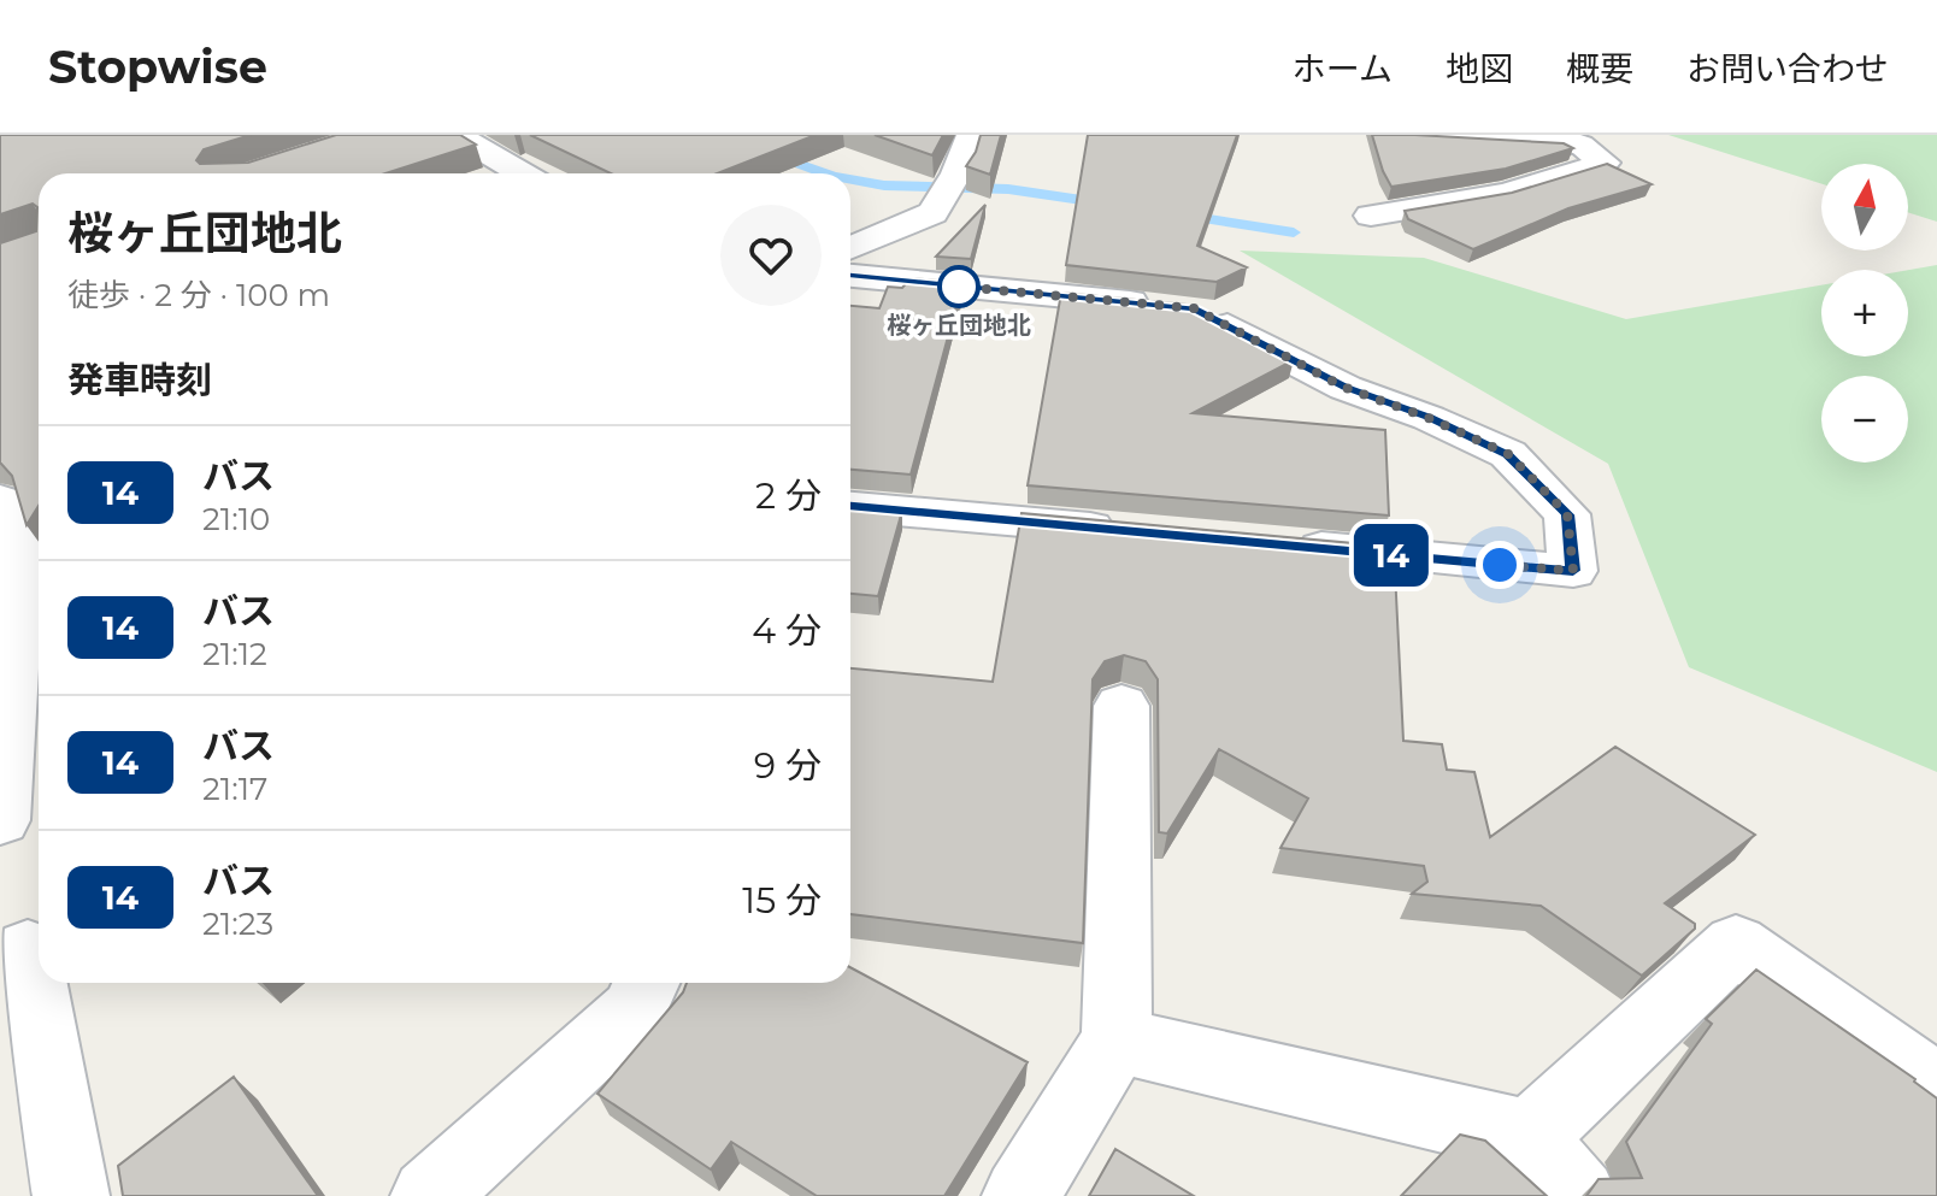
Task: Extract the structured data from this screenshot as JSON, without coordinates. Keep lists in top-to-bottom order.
{
  "places": ["桜ヶ丘団地北"],
  "lines": ["bus line 14"],
  "north": "top",
  "page": {
    "header": "Stopwise",
    "nav": [
      "ホーム",
      "地図",
      "概要",
      "お問い合わせ"
    ],
    "on_map": "14",
    "map_buttons": ["+", "−"],
    "heading": [
      ["桜ヶ丘団地北", "徒歩 · 2 分 · 100 m"],
      "発車時刻"
    ],
    "list": [
      {
        "mark": "14",
        "name": "バス",
        "note": "21:10",
        "value": "2 分"
      },
      {
        "mark": "14",
        "name": "バス",
        "note": "21:12",
        "value": "4 分"
      },
      {
        "mark": "14",
        "name": "バス",
        "note": "21:17",
        "value": "9 分"
      },
      {
        "mark": "14",
        "name": "バス",
        "note": "21:23",
        "value": "15 分"
      }
    ]
  }
}
